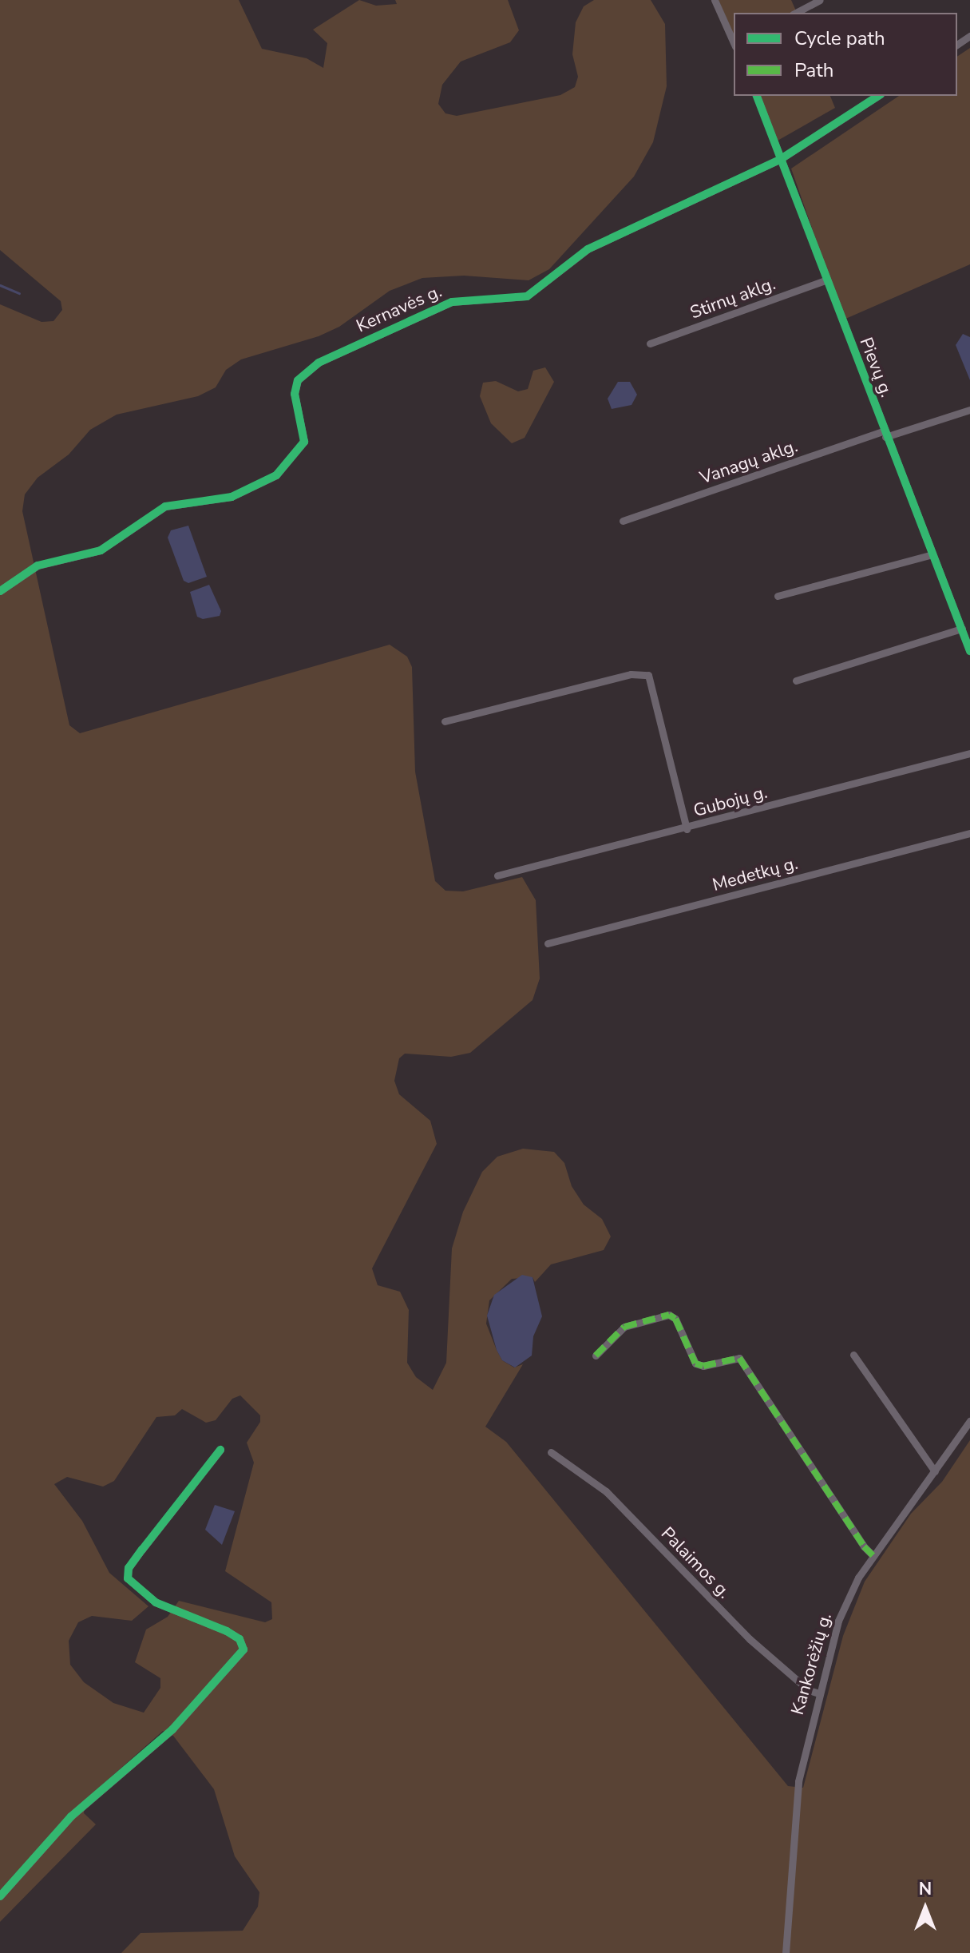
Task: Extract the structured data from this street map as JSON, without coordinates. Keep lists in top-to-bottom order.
{
  "streets": {
    "street": [
      "Stirnų aklg.",
      "Kernavės g.",
      "Pievų g.",
      "Vanagų aklg.",
      "Gubojų g.",
      "Medetkų g.",
      "Palaimos g.",
      "Kankorėžių g."
    ]
  },
  "crossings": [
    ["Stirnų aklg.", "Pievų g."],
    ["Kernavės g.", "Pievų g."],
    ["Pievų g.", "Vanagų aklg."],
    ["Palaimos g.", "Kankorėžių g."]
  ],
  "legend": ["Cycle path", "Path"],
  "north": "top"
}
